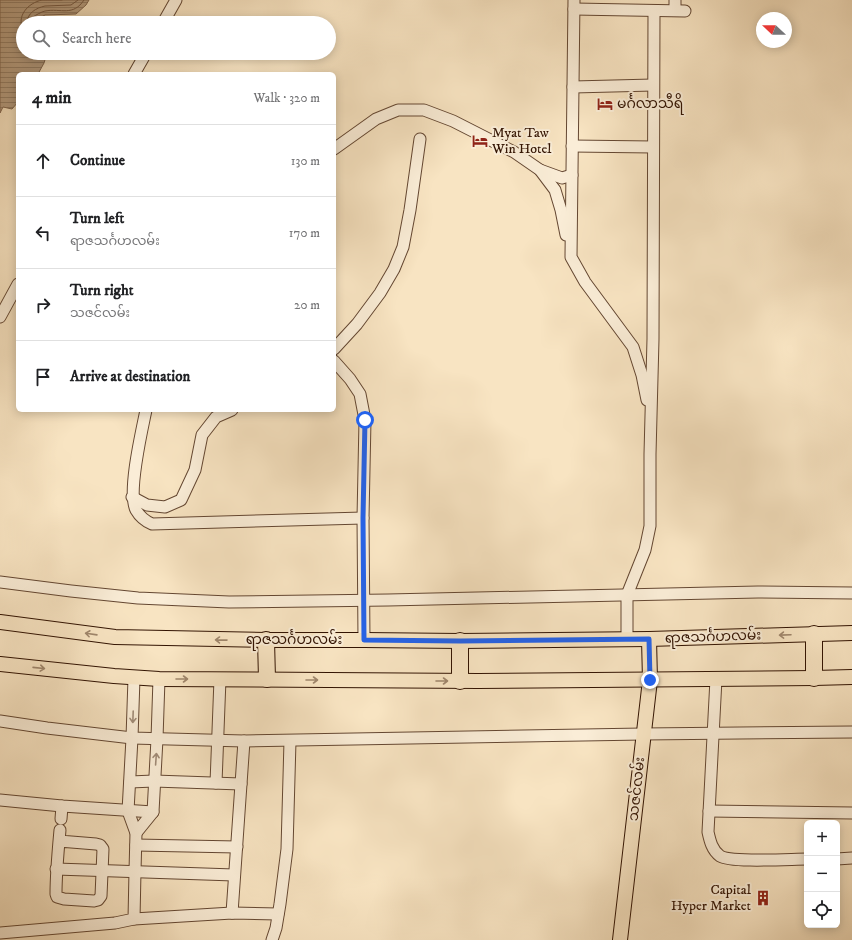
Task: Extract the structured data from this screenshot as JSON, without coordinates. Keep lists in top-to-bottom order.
{
  "streets": {
    "main road": ["ရာဇသင်္ဂဟလမ်း", "သဇင်လမ်း"]
  },
  "crossings": [
    ["ရာဇသင်္ဂဟလမ်း", "သဇင်လမ်း"]
  ],
  "places": {
    "hotel": ["မင်္ဂလာသီရိ", "Myat Taw Win Hotel"],
    "building": ["Capital Hyper Market"]
  },
  "north": "left",
  "page": {
    "search": "Search here",
    "heading": ["4 min", "Walk · 320 m"],
    "list": [
      ["Continue", "130 m"],
      ["Turn left", "ရာဇသင်္ဂဟလမ်း", "170 m"],
      ["Turn right", "သဇင်လမ်း", "20 m"],
      "Arrive at destination"
    ],
    "map_buttons": ["+", "−"]
  }
}
